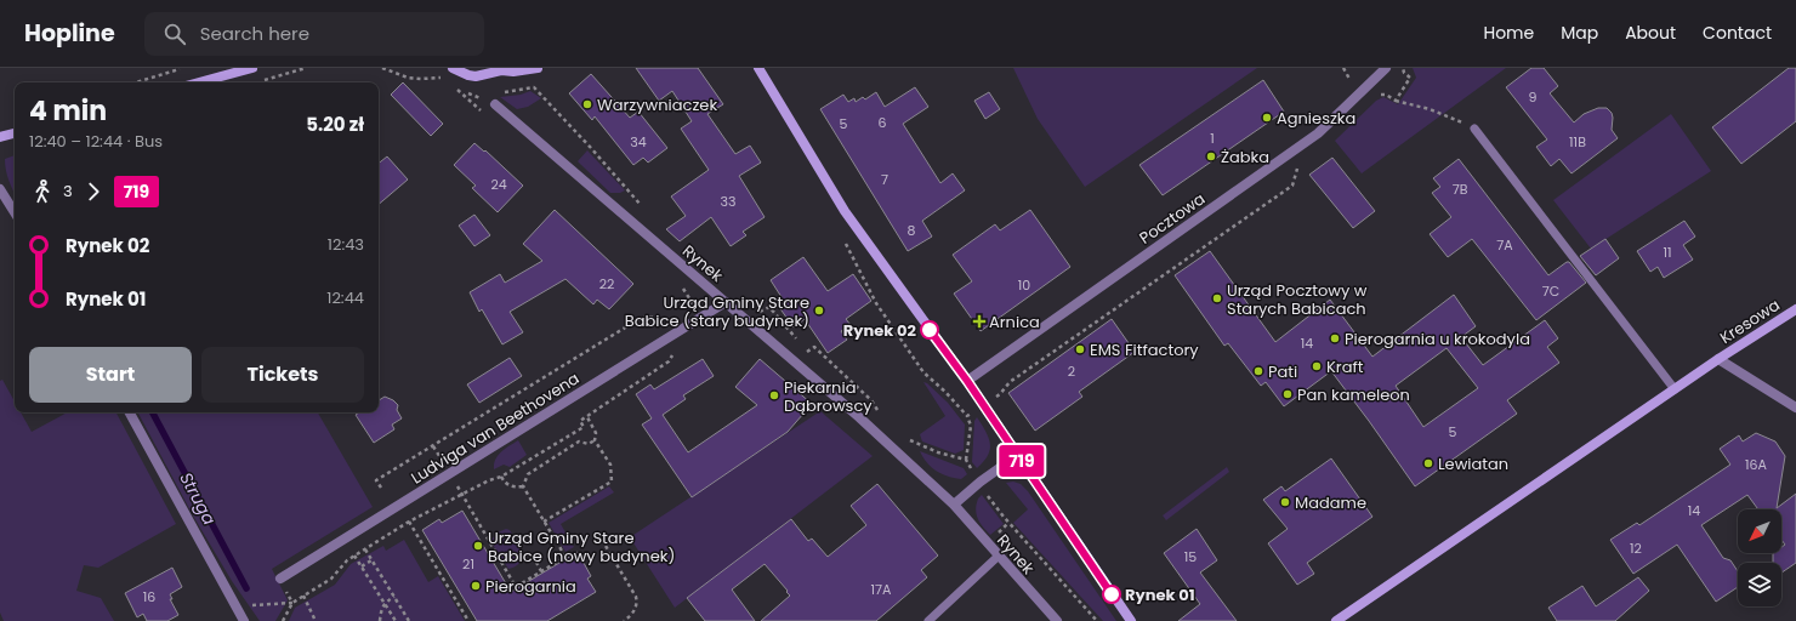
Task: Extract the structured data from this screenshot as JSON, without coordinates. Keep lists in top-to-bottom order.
{
  "streets": {
    "street": [
      "Pocztowa",
      "Rynek",
      "Kresowa",
      "Ludviga van Beethovena"
    ]
  },
  "crossings": [
    ["Rynek", "Ludviga van Beethovena"]
  ],
  "water": ["Struga"],
  "places": {
    "other": [
      "Warzywniaczek",
      "Agnieszka",
      "Żabka",
      "Urząd Pocztowy w Starych Babicach",
      "Urząd Gminy Stare Babice (stary budynek)",
      "Rynek 02",
      "Pierogarnia u krokodyla",
      "EMS Fitfactory",
      "Kraft",
      "Pati",
      "Pan kameleon",
      "Piekarnia Dąbrowscy",
      "Lewiatan",
      "Madame",
      "Urząd Gminy Stare Babice (nowy budynek)",
      "Pierogarnia",
      "Rynek 01"
    ],
    "health": ["Arnica"]
  },
  "lines": ["bus line 719"],
  "house_numbers": [
    "9",
    "6",
    "5",
    "1",
    "34",
    "11B",
    "7",
    "24",
    "7B",
    "33",
    "8",
    "7A",
    "11",
    "22",
    "10",
    "7C",
    "14",
    "2",
    "5",
    "16A",
    "14",
    "12",
    "15",
    "21",
    "17A",
    "16"
  ],
  "north": "bottom left",
  "page": {
    "header": "Hopline",
    "search": "Search here",
    "nav": [
      "Home",
      "Map",
      "About",
      "Contact"
    ],
    "on_map": "719",
    "heading": ["4 min", "12:40 – 12:44 · Bus", "5.20 zł"],
    "legs": ["3", "719"],
    "list": [
      {
        "name": "Rynek 02",
        "value": "12:43"
      },
      {
        "name": "Rynek 01",
        "value": "12:44"
      }
    ],
    "buttons": ["Start", "Tickets"]
  }
}
